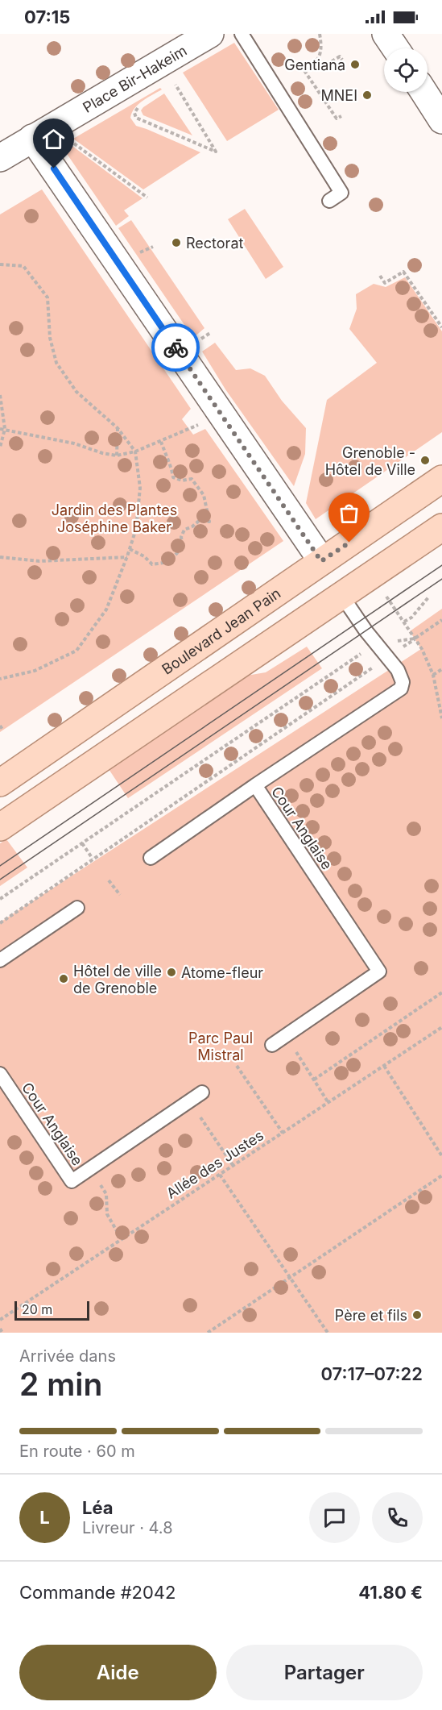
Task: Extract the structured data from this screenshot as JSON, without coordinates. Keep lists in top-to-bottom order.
{
  "streets": {
    "main road": ["Boulevard Jean Pain"],
    "street": ["Place Bir-Hakeim"],
    "lane": ["Cour Anglaise"],
    "path": ["Allée des Justes"]
  },
  "parks": ["Jardin des Plantes Joséphine Baker", "Parc Paul Mistral"],
  "places": [
    "Gentiana",
    "MNEI",
    "Rectorat",
    "Grenoble - Hôtel de Ville",
    "Atome-fleur",
    "Hôtel de ville de Grenoble",
    "Père et fils"
  ],
  "scale_bar": "20 m",
  "page": {
    "status": "07:15",
    "scale": "20 m",
    "heading": ["2 min", "Arrivée dans", "07:17–07:22"],
    "panel": [
      "Léa",
      "Livreur · 4.8",
      "Commande #2042",
      "41.80 €"
    ],
    "bar": "En route · 60 m",
    "round": "L",
    "buttons": ["Aide", "Partager"]
  }
}
